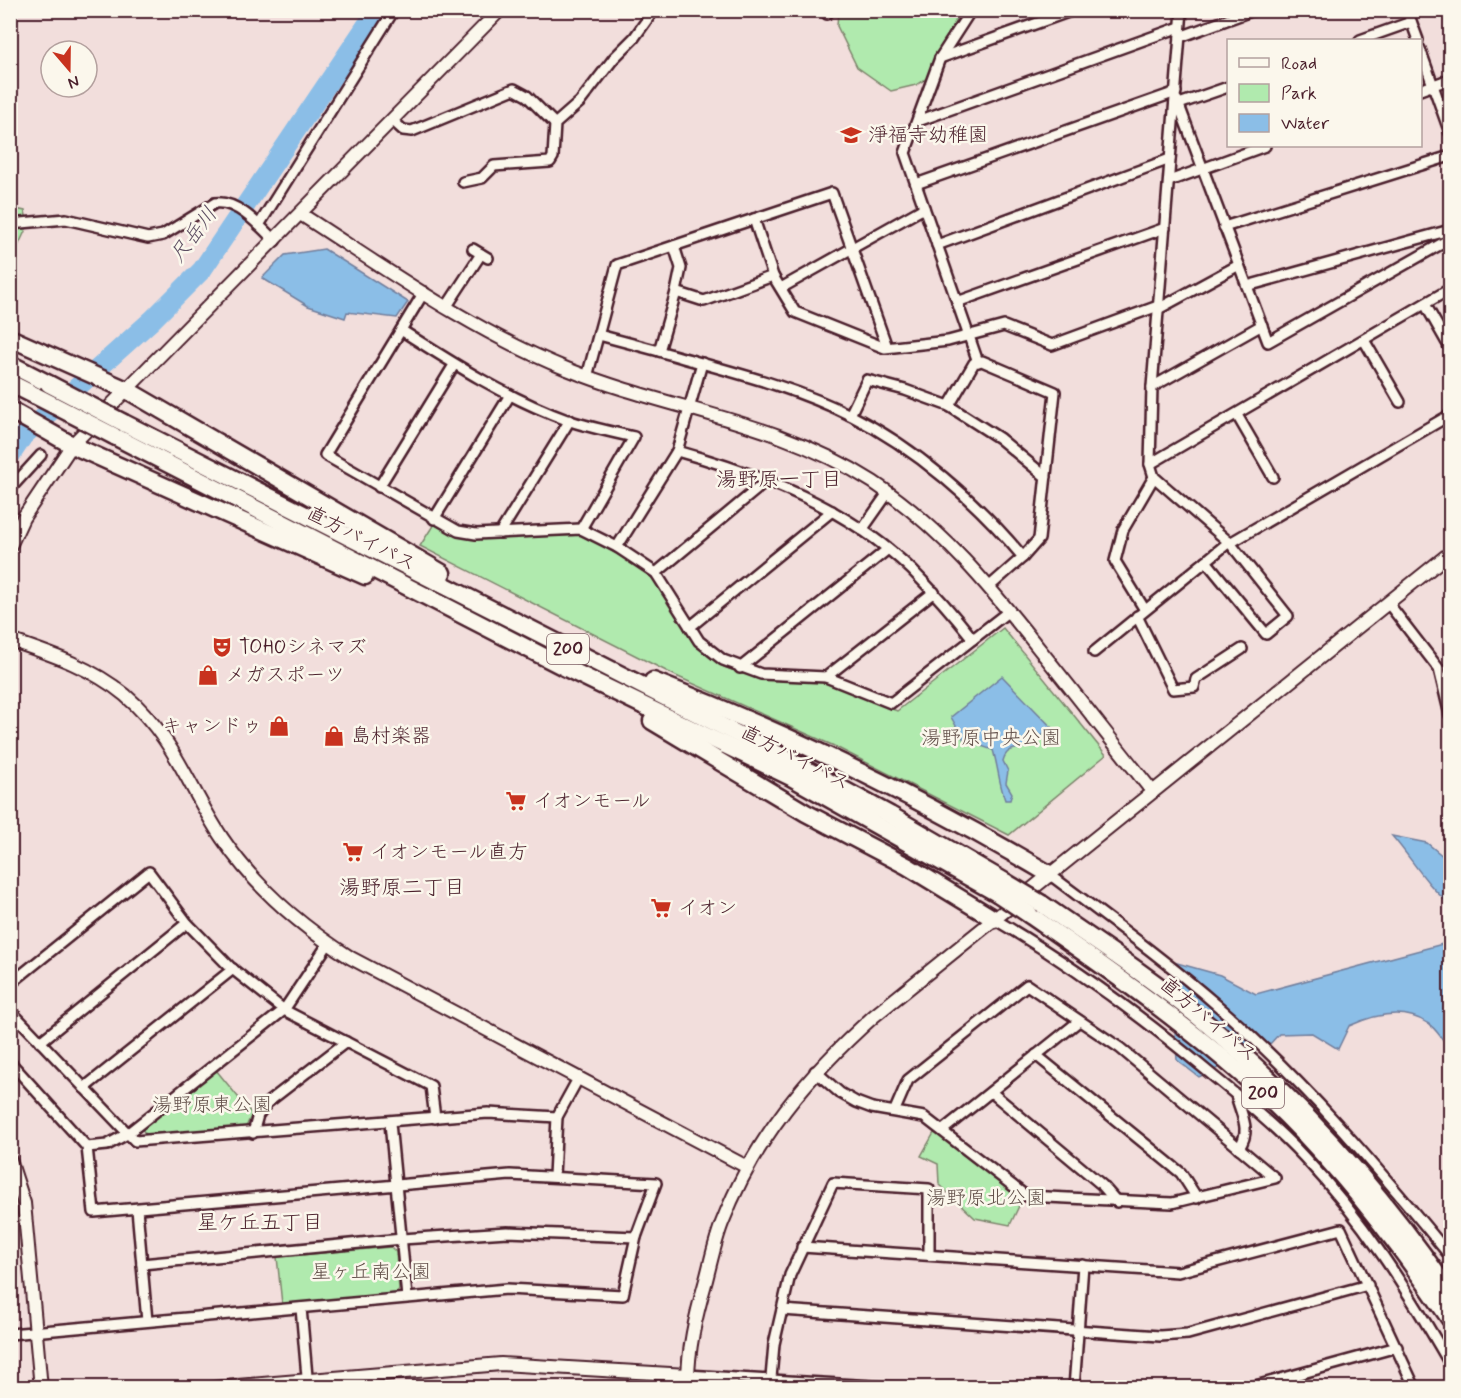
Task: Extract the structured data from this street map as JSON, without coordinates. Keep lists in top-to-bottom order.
{
  "streets": {
    "highway": ["直方バイパス", "200"]
  },
  "districts": ["湯野原一丁目", "湯野原二丁目", "星ケ丘五丁目"],
  "water": ["尺岳川"],
  "parks": [
    "湯野原中央公園",
    "湯野原東公園",
    "湯野原北公園",
    "星ヶ丘南公園"
  ],
  "places": {
    "school or university": ["淨福寺幼稚園"],
    "theatre": ["TOHOシネマズ"],
    "shop": ["メガスポーツ", "キャンドゥ", "島村楽器"],
    "supermarket": ["イオンモール", "イオンモール直方", "イオン"]
  },
  "legend": ["Road", "Park", "Water"],
  "north": "bottom"
}
